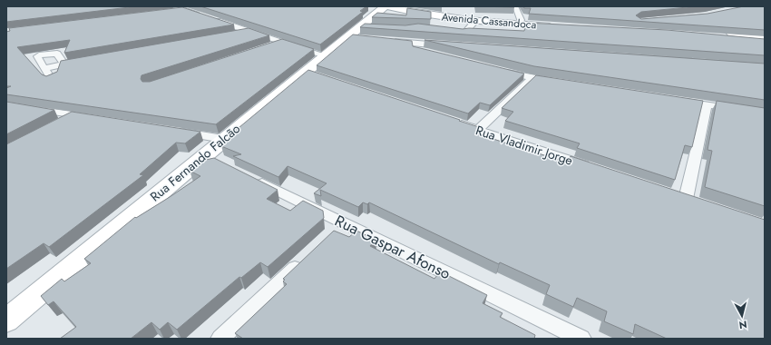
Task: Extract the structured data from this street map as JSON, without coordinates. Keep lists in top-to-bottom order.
{
  "streets": {
    "street": [
      "Avenida Cassandoca",
      "Rua Vladimir Jorge",
      "Rua Fernando Falcão",
      "Rua Gaspar Afonso"
    ]
  },
  "north": "bottom"
}
